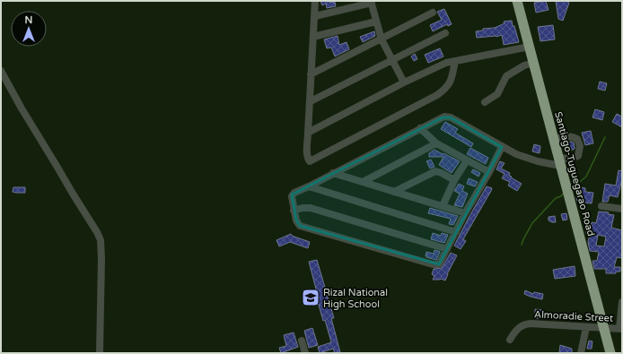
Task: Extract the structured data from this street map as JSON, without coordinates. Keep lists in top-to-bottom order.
{
  "streets": {
    "highway": ["Santiago-Tuguegarao Road"],
    "street": ["Almoradie Street"]
  },
  "crossings": [
    ["Santiago-Tuguegarao Road", "Almoradie Street"]
  ],
  "places": {
    "school or university": ["Rizal National High School"]
  },
  "north": "top"
}
